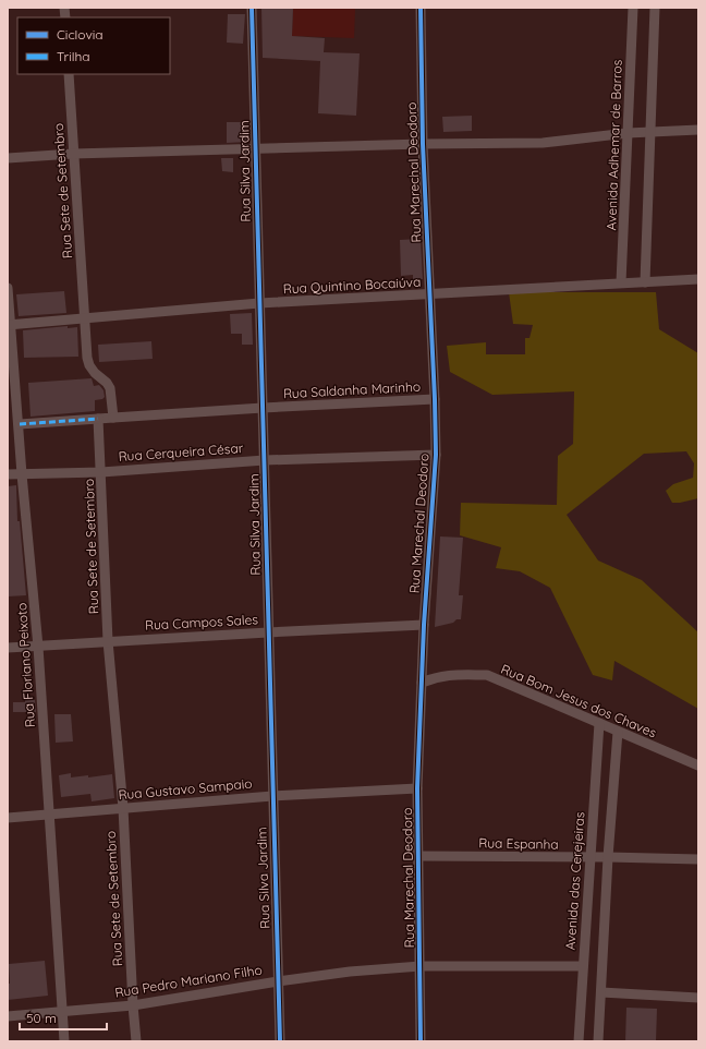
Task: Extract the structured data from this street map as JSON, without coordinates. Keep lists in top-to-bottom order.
{
  "streets": {
    "street": [
      "Avenida Adhemar de Barros",
      "Rua Silva Jardim",
      "Rua Marechal Deodoro",
      "Rua Sete de Setembro",
      "Rua Quintino Bocaiúva",
      "Rua Saldanha Marinho",
      "Rua Cerqueira César",
      "Rua Campos Sales",
      "Rua Floriano Peixoto",
      "Rua Bom Jesus dos Chaves",
      "Rua Gustavo Sampaio",
      "Rua Espanha",
      "Avenida das Cerejeiras",
      "Rua Pedro Mariano Filho"
    ]
  },
  "crossings": [
    ["Avenida Adhemar de Barros", "Rua Quintino Bocaiúva"],
    ["Rua Silva Jardim", "Rua Quintino Bocaiúva"],
    ["Rua Silva Jardim", "Rua Saldanha Marinho"],
    ["Rua Silva Jardim", "Rua Cerqueira César"],
    ["Rua Silva Jardim", "Rua Campos Sales"],
    ["Rua Silva Jardim", "Rua Gustavo Sampaio"],
    ["Rua Silva Jardim", "Rua Pedro Mariano Filho"],
    ["Rua Marechal Deodoro", "Rua Quintino Bocaiúva"],
    ["Rua Marechal Deodoro", "Rua Saldanha Marinho"],
    ["Rua Marechal Deodoro", "Rua Cerqueira César"],
    ["Rua Marechal Deodoro", "Rua Campos Sales"],
    ["Rua Marechal Deodoro", "Rua Bom Jesus dos Chaves"],
    ["Rua Marechal Deodoro", "Rua Gustavo Sampaio"],
    ["Rua Marechal Deodoro", "Rua Espanha"],
    ["Rua Marechal Deodoro", "Rua Pedro Mariano Filho"],
    ["Rua Sete de Setembro", "Rua Quintino Bocaiúva"],
    ["Rua Sete de Setembro", "Rua Saldanha Marinho"],
    ["Rua Sete de Setembro", "Rua Cerqueira César"],
    ["Rua Sete de Setembro", "Rua Campos Sales"],
    ["Rua Sete de Setembro", "Rua Gustavo Sampaio"],
    ["Rua Sete de Setembro", "Rua Pedro Mariano Filho"],
    ["Rua Quintino Bocaiúva", "Rua Floriano Peixoto"],
    ["Rua Cerqueira César", "Rua Floriano Peixoto"],
    ["Rua Campos Sales", "Rua Floriano Peixoto"],
    ["Rua Floriano Peixoto", "Rua Gustavo Sampaio"],
    ["Rua Floriano Peixoto", "Rua Pedro Mariano Filho"],
    ["Rua Bom Jesus dos Chaves", "Avenida das Cerejeiras"],
    ["Rua Espanha", "Avenida das Cerejeiras"],
    ["Avenida das Cerejeiras", "Rua Pedro Mariano Filho"]
  ],
  "legend": ["Ciclovia", "Trilha"],
  "scale_bar": "50 m"
}
